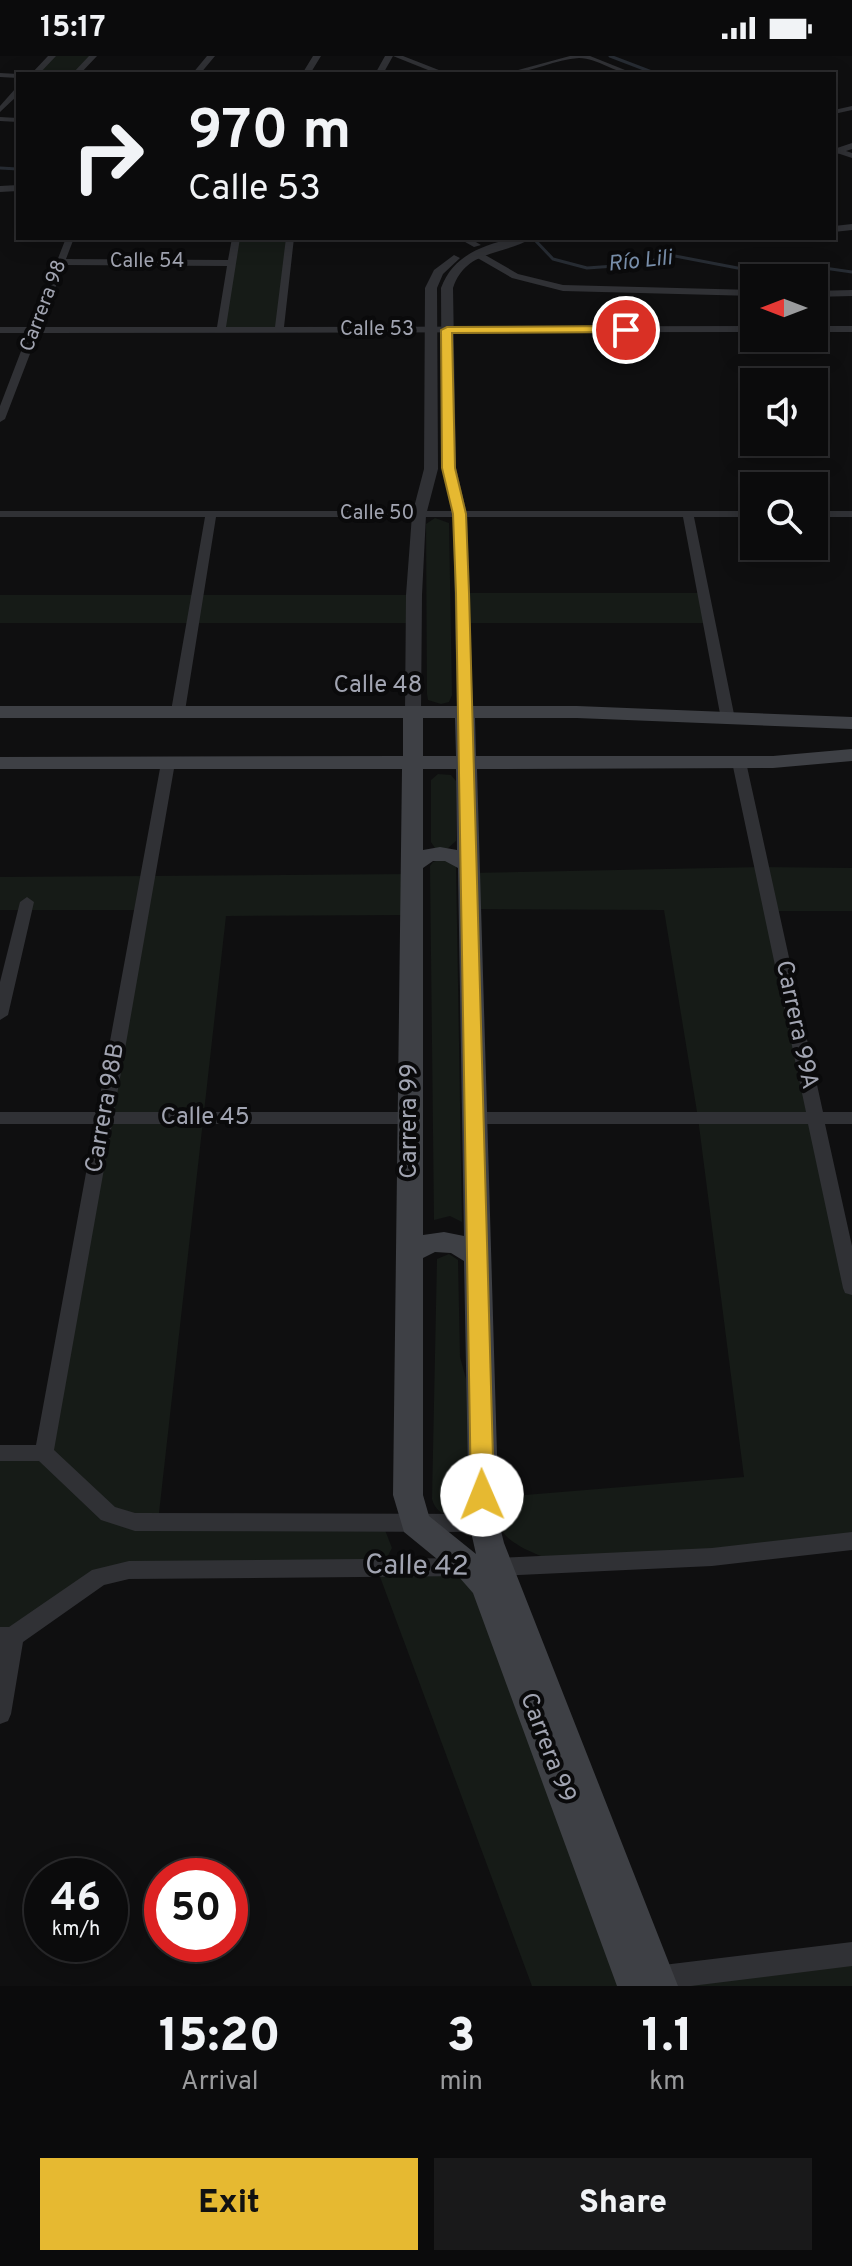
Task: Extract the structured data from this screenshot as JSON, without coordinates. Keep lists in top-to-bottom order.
{
  "streets": {
    "main road": ["Calle 48", "Carrera 99"],
    "street": [
      "Calle 54",
      "Carrera 98",
      "Calle 53",
      "Calle 50",
      "Carrera 99A",
      "Carrera 98B",
      "Calle 45",
      "Calle 42"
    ]
  },
  "crossings": [
    ["Calle 54", "Carrera 98"],
    ["Carrera 98", "Calle 53"],
    ["Calle 53", "Carrera 99"],
    ["Calle 50", "Carrera 99"],
    ["Calle 48", "Carrera 99"],
    ["Carrera 98B", "Calle 45"],
    ["Carrera 98B", "Calle 42"],
    ["Calle 45", "Carrera 99"],
    ["Carrera 99", "Calle 42"]
  ],
  "water": ["Río Lili"],
  "north": "left",
  "page": {
    "status": "15:17",
    "turn": ["970 m", "Calle 53"],
    "speed": "46 km/h",
    "limit": "50",
    "eta": [
      "15:20",
      "Arrival",
      "3",
      "min",
      "1.1",
      "km"
    ],
    "buttons": ["Exit", "Share"]
  }
}
